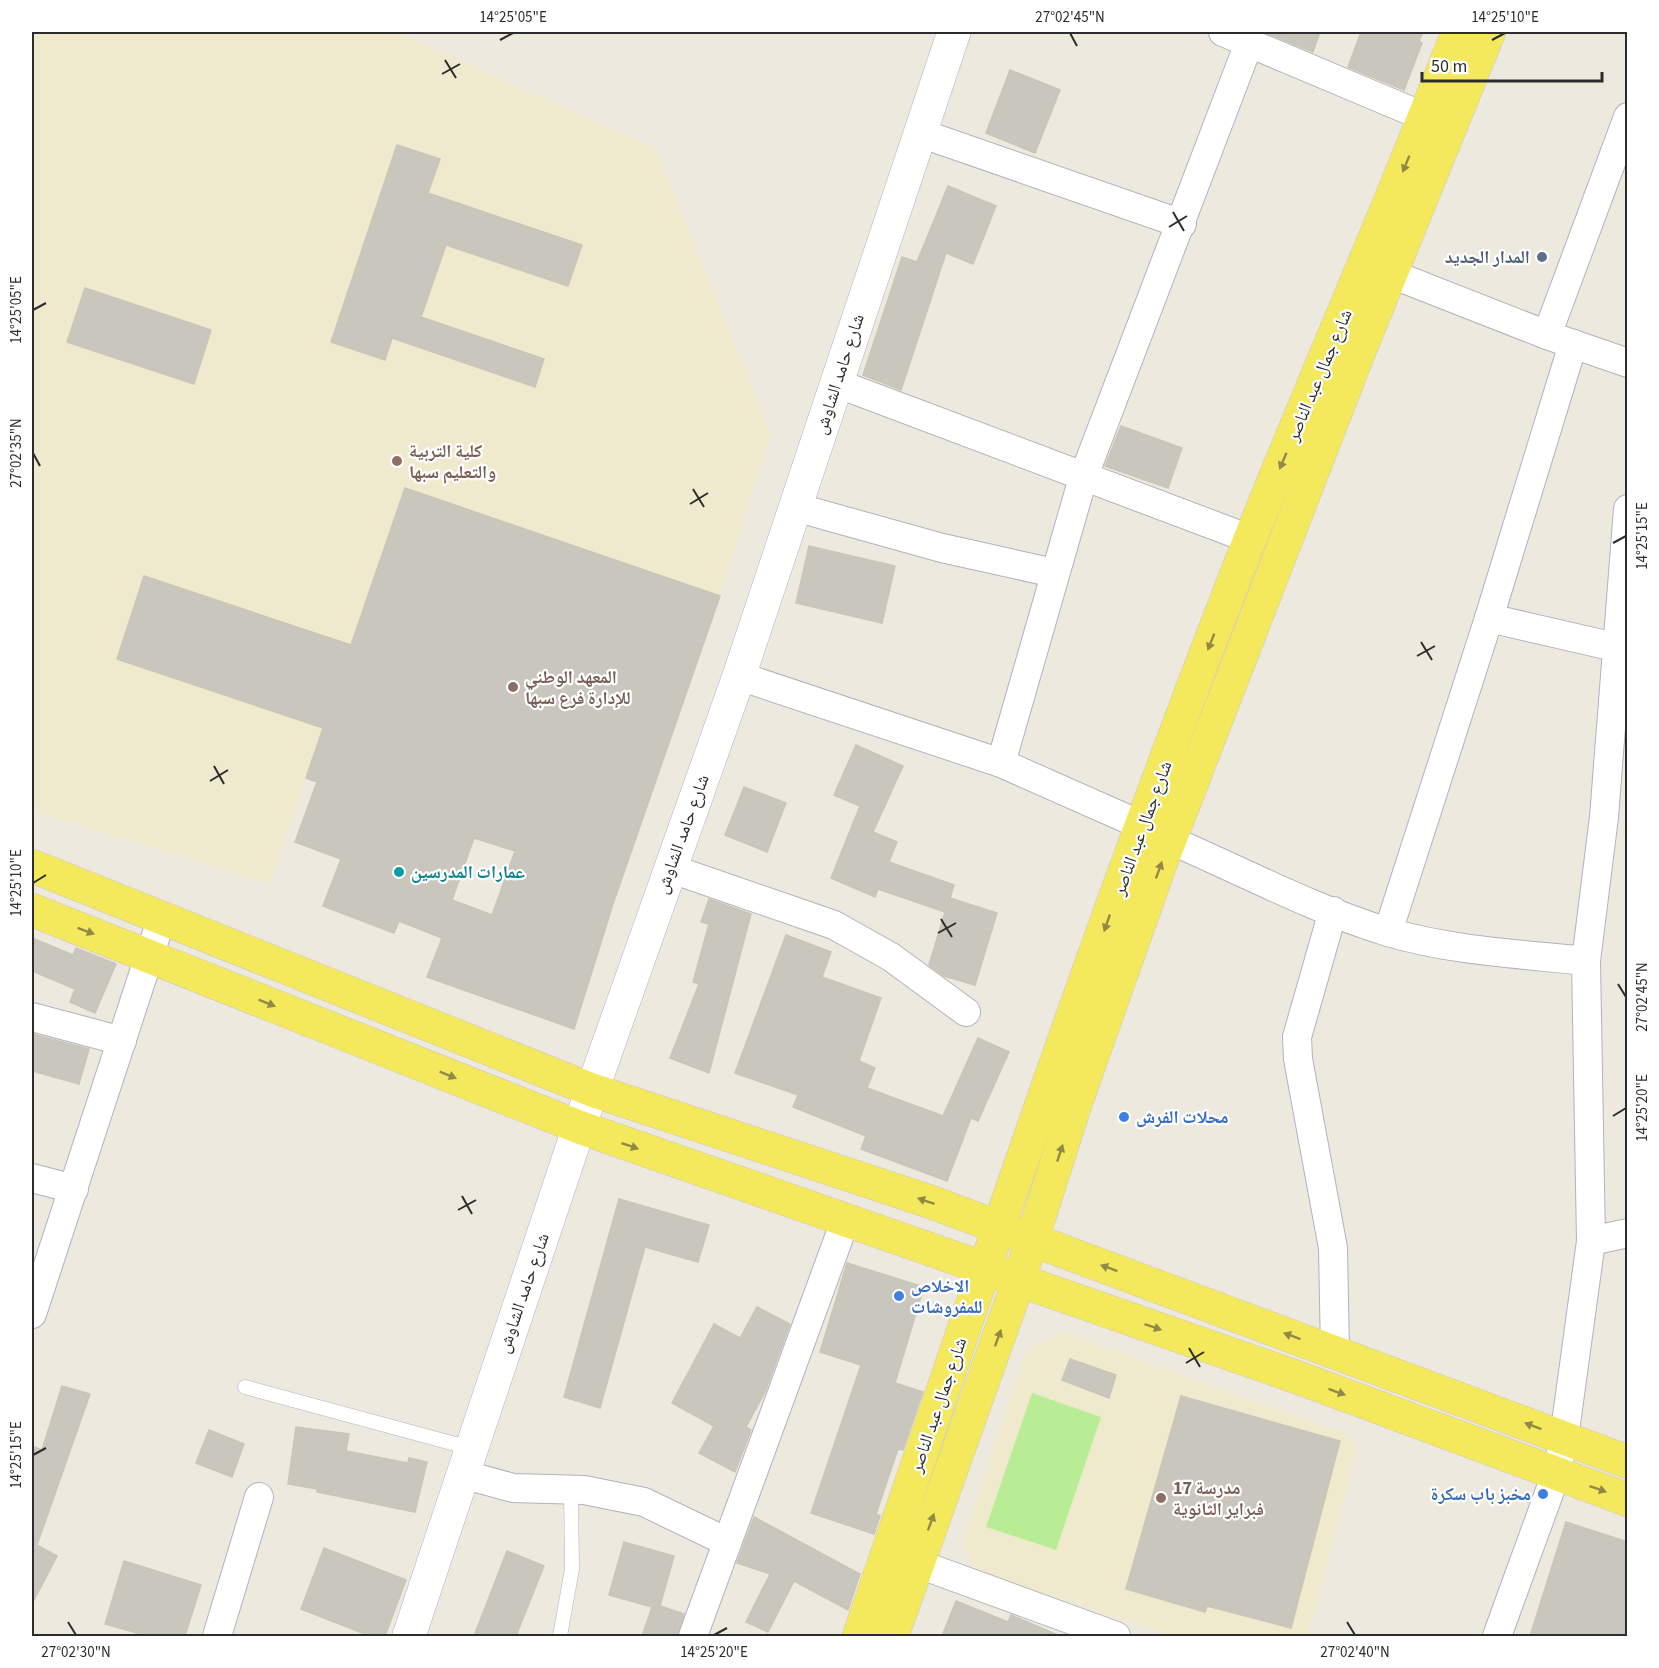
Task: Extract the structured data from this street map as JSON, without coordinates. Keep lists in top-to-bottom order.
{
  "streets": {
    "main road": ["شارع جمال عبد الناصر"],
    "street": ["شارع حامد الشاوش"]
  },
  "places": [
    "المدار الجديد",
    "كلية التربية والتعليم سبها",
    "المعهد الوطني للإدارة فرع سبها",
    "عمارات المدرسين",
    "محلات الفرش",
    "الاخلاص للمفروشات",
    "مخبز باب سكرة",
    "مدرسة 17 فبراير الثانوية"
  ],
  "scale_bar": "50 m",
  "coordinates": [
    "14°25'05\"E",
    "27°02'45\"N",
    "14°25'10\"E",
    "27°02'35\"N",
    "14°25'15\"E",
    "14°25'20\"E",
    "27°02'30\"N",
    "27°02'40\"N"
  ]
}
